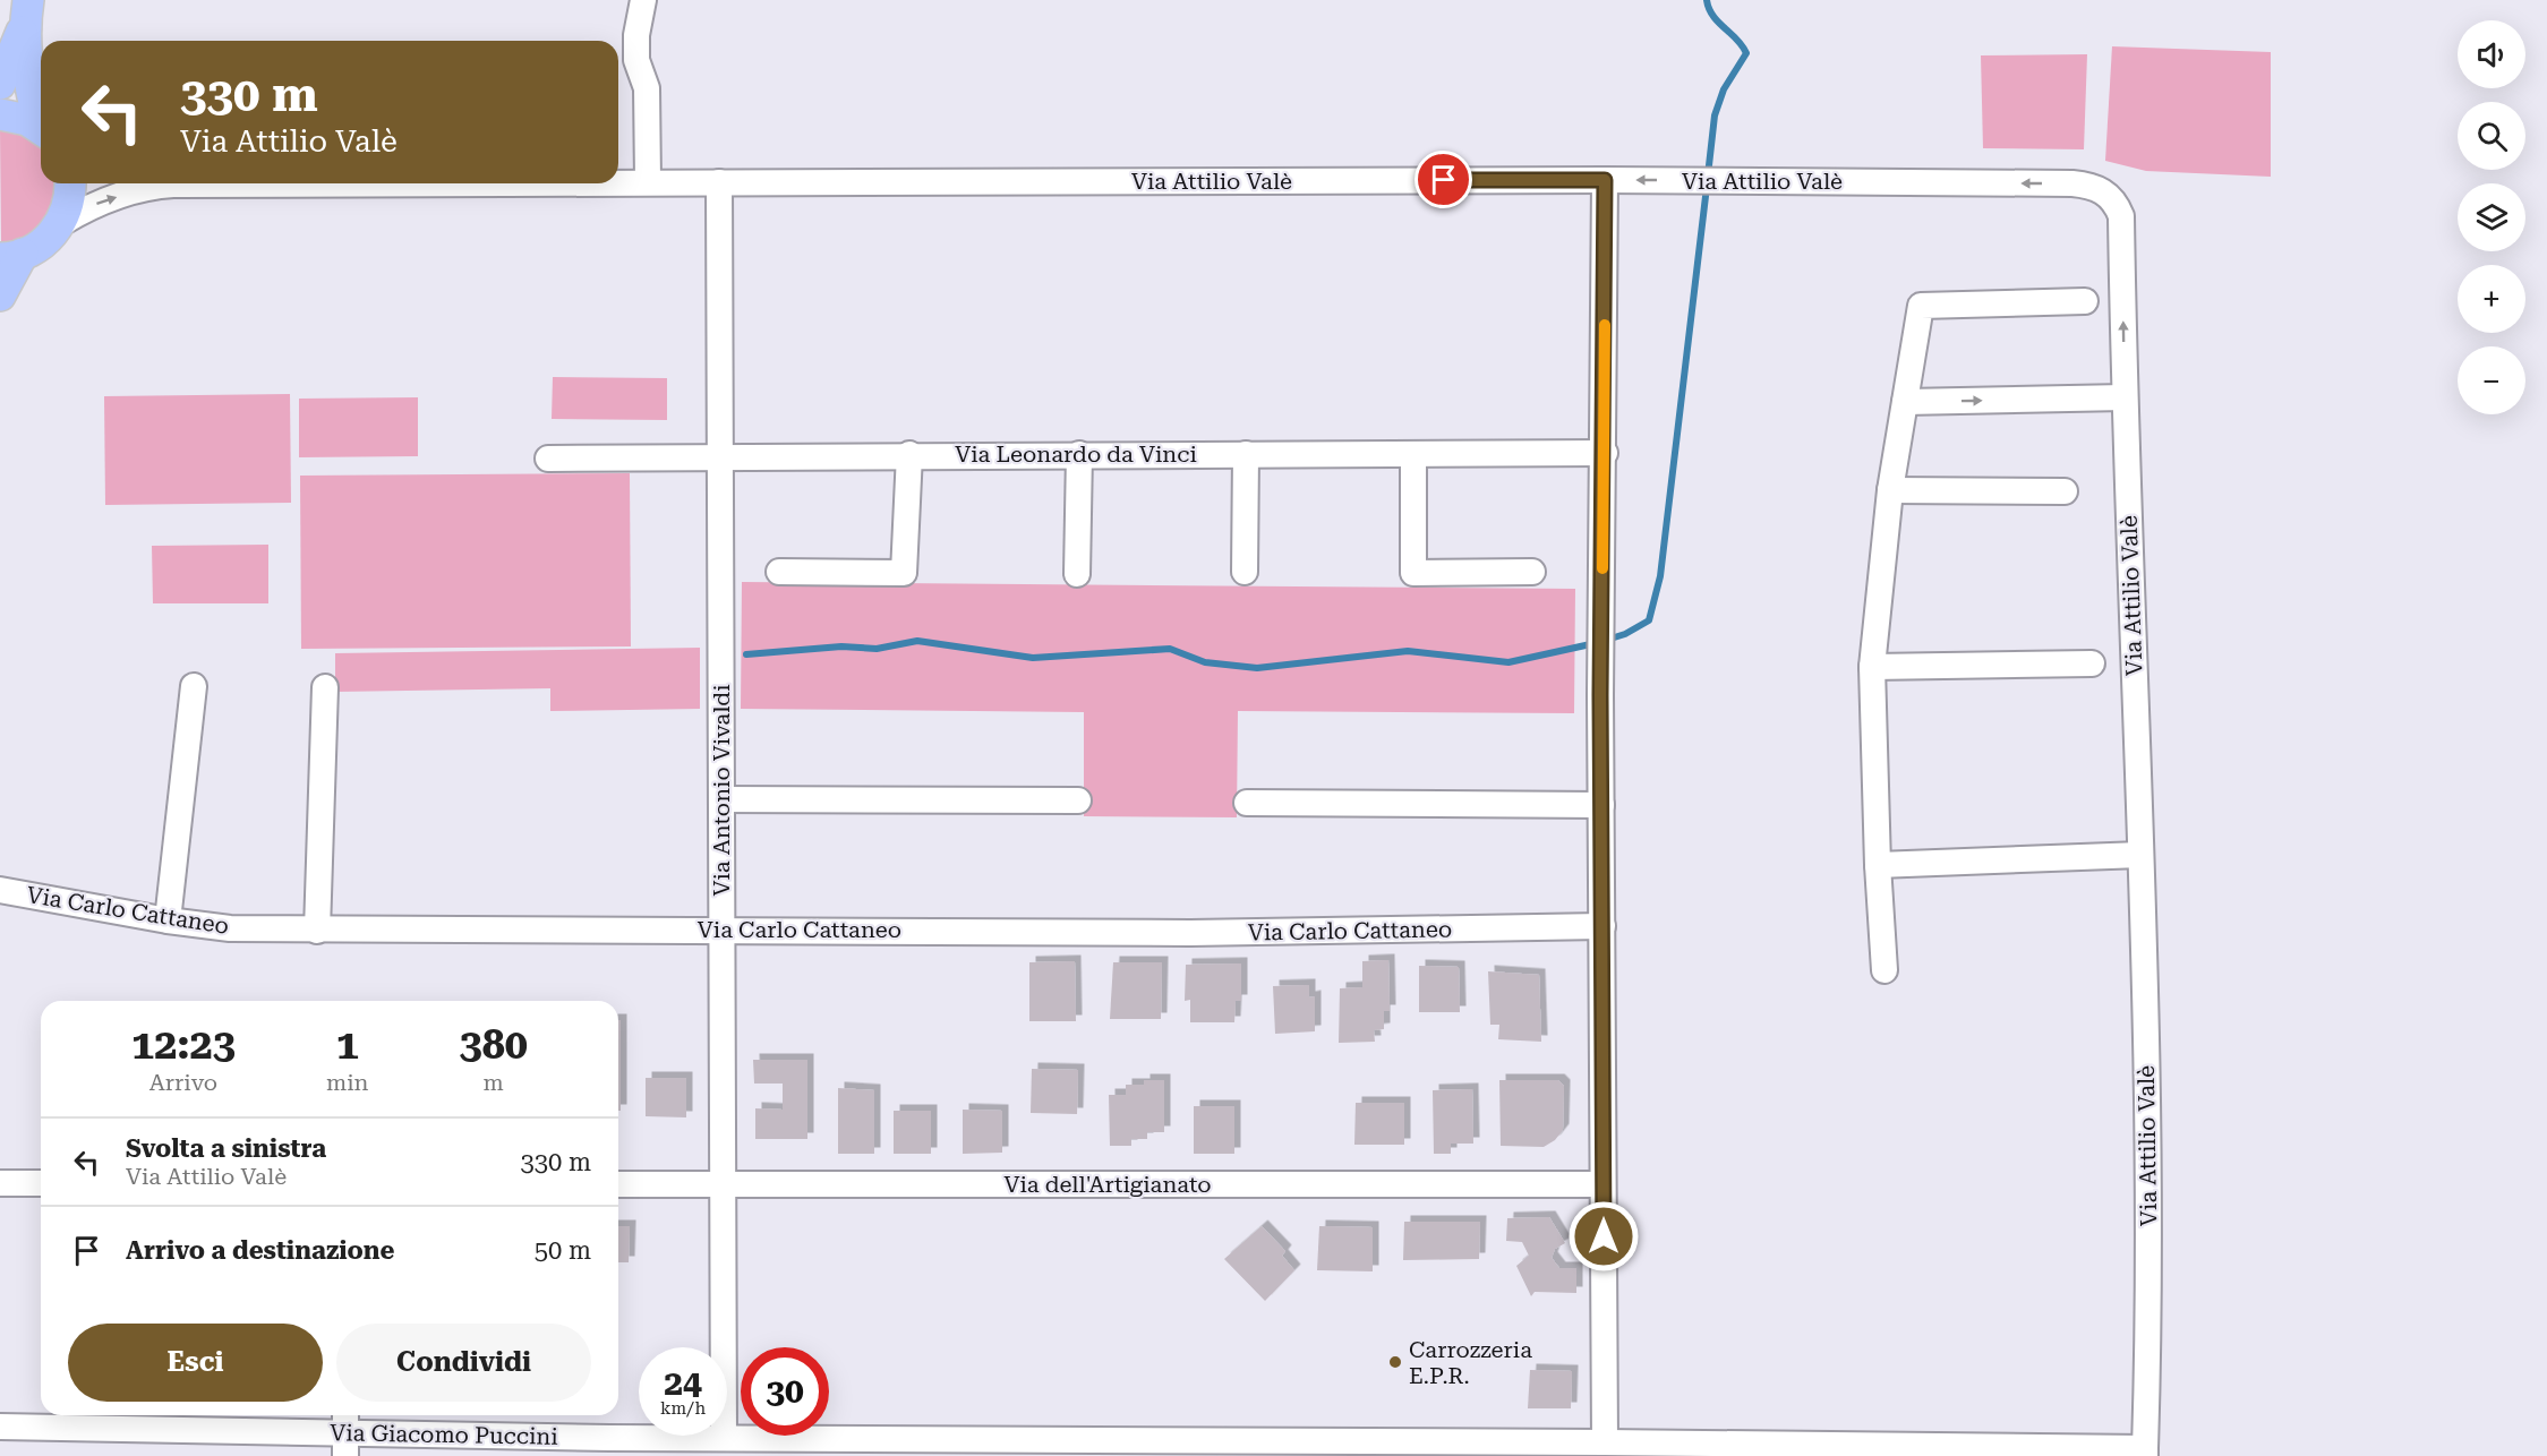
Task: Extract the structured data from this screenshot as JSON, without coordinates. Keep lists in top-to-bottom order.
{
  "streets": {
    "street": [
      "Via Attilio Valè",
      "Via Leonardo da Vinci",
      "Via Antonio Vivaldi",
      "Via Carlo Cattaneo",
      "Via dell'Artigianato",
      "Via Giacomo Puccini"
    ]
  },
  "crossings": [
    ["Via Attilio Valè", "Via Antonio Vivaldi"],
    ["Via Attilio Valè", "Via Giacomo Puccini"],
    ["Via Leonardo da Vinci", "Via Antonio Vivaldi"],
    ["Via Antonio Vivaldi", "Via Carlo Cattaneo"],
    ["Via Antonio Vivaldi", "Via dell'Artigianato"],
    ["Via Antonio Vivaldi", "Via Giacomo Puccini"]
  ],
  "places": ["Carrozzeria E.P.R."],
  "page": {
    "map_buttons": ["+", "−"],
    "turn": ["330 m", "Via Attilio Valè"],
    "eta": [
      "12:23",
      "Arrivo",
      "1",
      "min",
      "380",
      "m"
    ],
    "list": [
      {
        "name": "Svolta a sinistra",
        "note": "Via Attilio Valè",
        "value": "330 m"
      },
      {
        "name": "Arrivo a destinazione",
        "value": "50 m"
      }
    ],
    "buttons": ["Esci", "Condividi"],
    "speed": "24 km/h",
    "limit": "30"
  }
}
